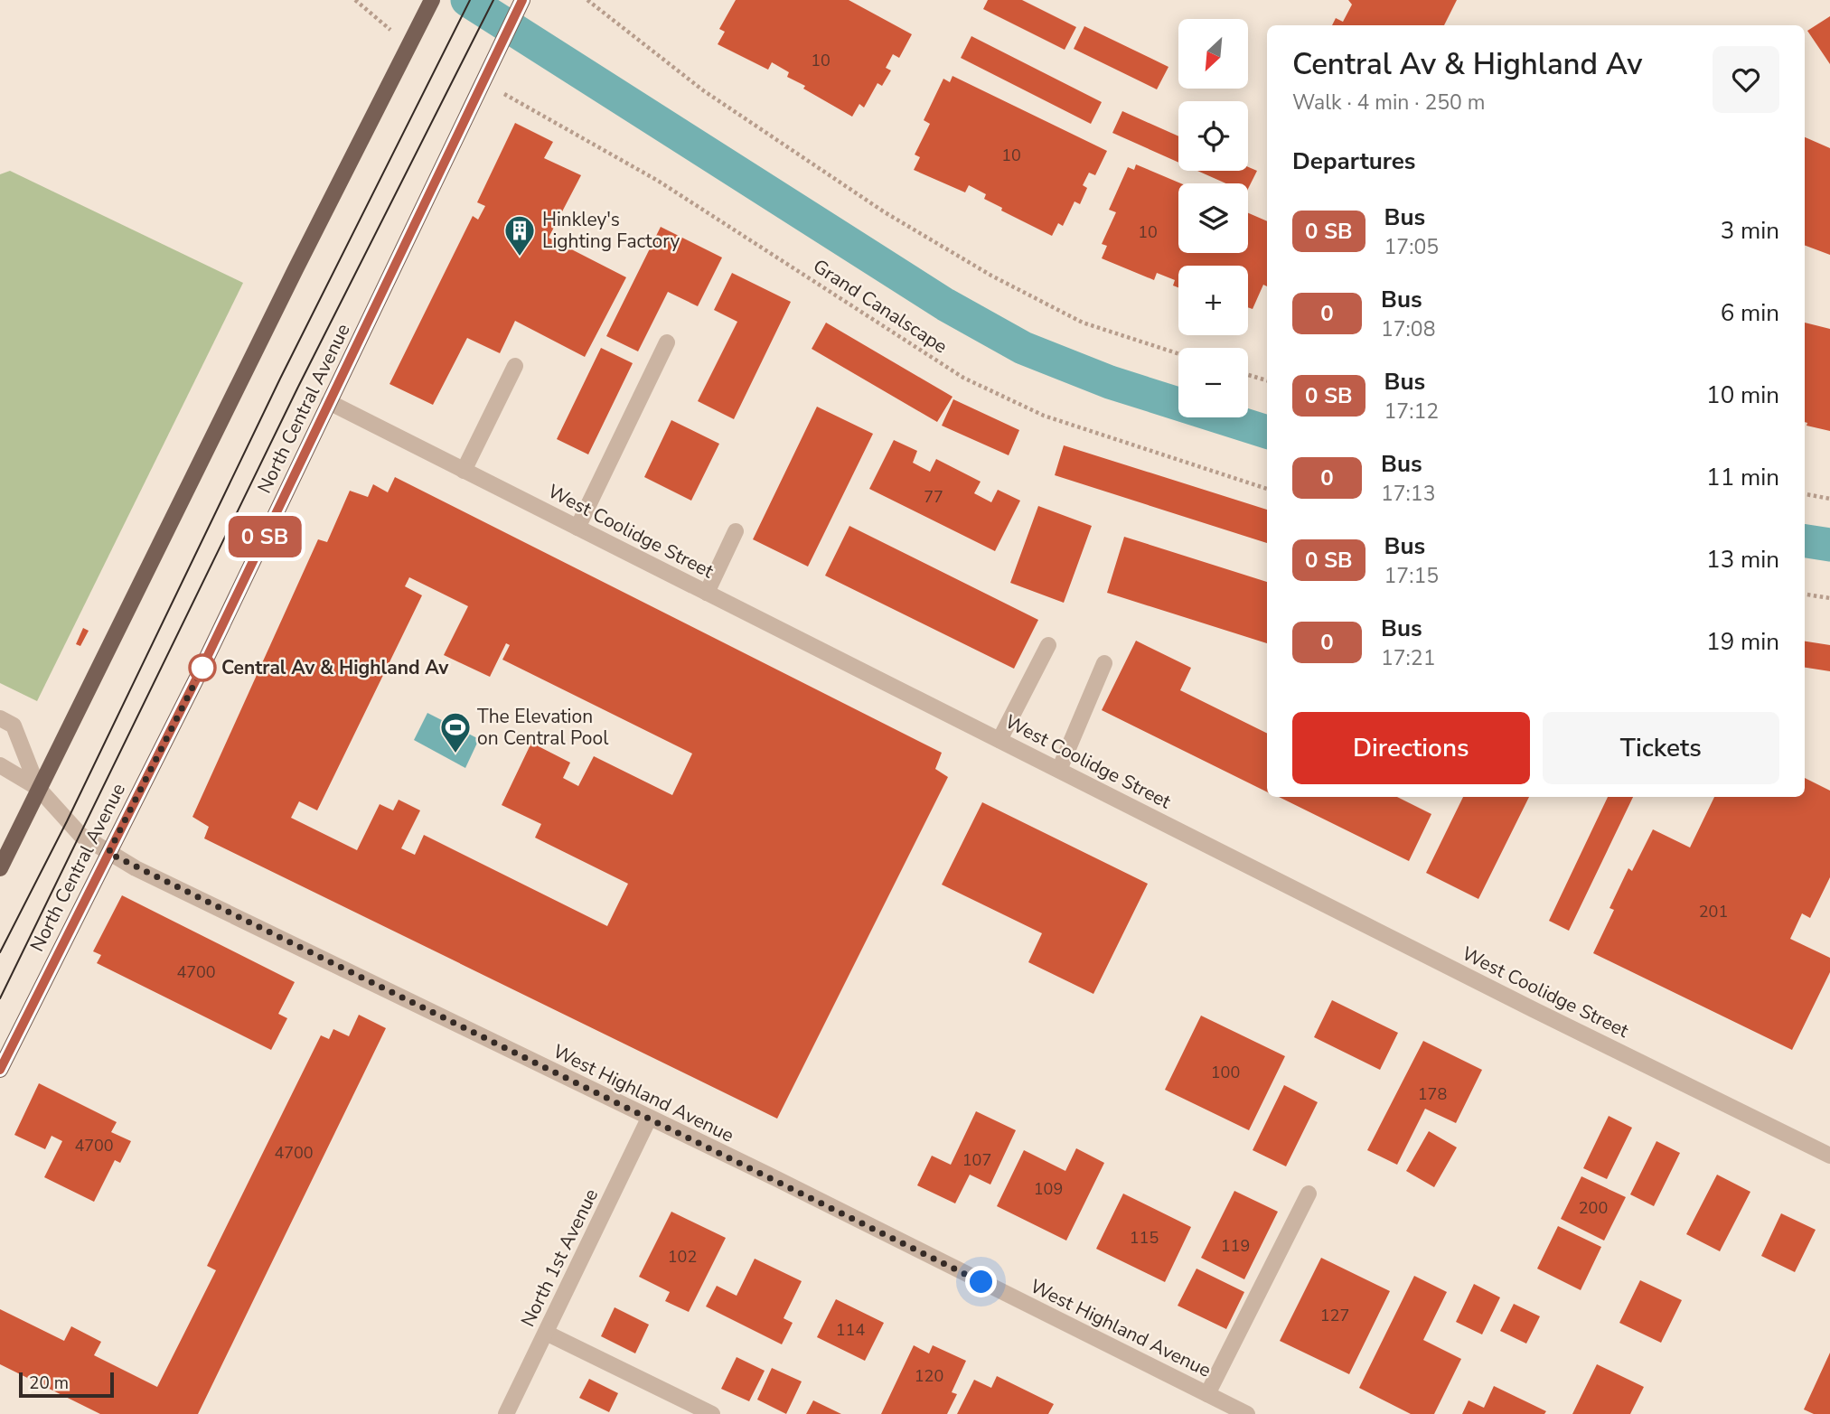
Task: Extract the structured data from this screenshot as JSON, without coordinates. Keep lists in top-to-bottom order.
{
  "streets": {
    "main road": ["North Central Avenue"],
    "street": ["West Coolidge Street", "West Highland Avenue", "North 1st Avenue"],
    "path": ["Grand Canalscape"]
  },
  "crossings": [
    ["North Central Avenue", "West Coolidge Street"],
    ["North Central Avenue", "West Highland Avenue"],
    ["West Highland Avenue", "North 1st Avenue"]
  ],
  "places": {
    "building": ["Hinkley's Lighting Factory"],
    "other": ["Central Av & Highland Av"],
    "sports": ["The Elevation on Central Pool"]
  },
  "house_numbers": [
    "10",
    "10",
    "10",
    "77",
    "201",
    "4700",
    "100",
    "178",
    "4700",
    "4700",
    "107",
    "109",
    "200",
    "115",
    "119",
    "102",
    "127",
    "114",
    "120"
  ],
  "scale_bar": "20 m",
  "north": "bottom left",
  "page": {
    "on_map": "0 SB",
    "map_buttons": ["+", "−"],
    "heading": [
      ["Central Av & Highland Av", "Walk · 4 min · 250 m"],
      "Departures"
    ],
    "list": [
      {
        "mark": "0 SB",
        "name": "Bus",
        "note": "17:05",
        "value": "3 min"
      },
      {
        "mark": "0",
        "name": "Bus",
        "note": "17:08",
        "value": "6 min"
      },
      {
        "mark": "0 SB",
        "name": "Bus",
        "note": "17:12",
        "value": "10 min"
      },
      {
        "mark": "0",
        "name": "Bus",
        "note": "17:13",
        "value": "11 min"
      },
      {
        "mark": "0 SB",
        "name": "Bus",
        "note": "17:15",
        "value": "13 min"
      },
      {
        "mark": "0",
        "name": "Bus",
        "note": "17:21",
        "value": "19 min"
      }
    ],
    "buttons": ["Directions", "Tickets"],
    "scale": "20 m"
  }
}
